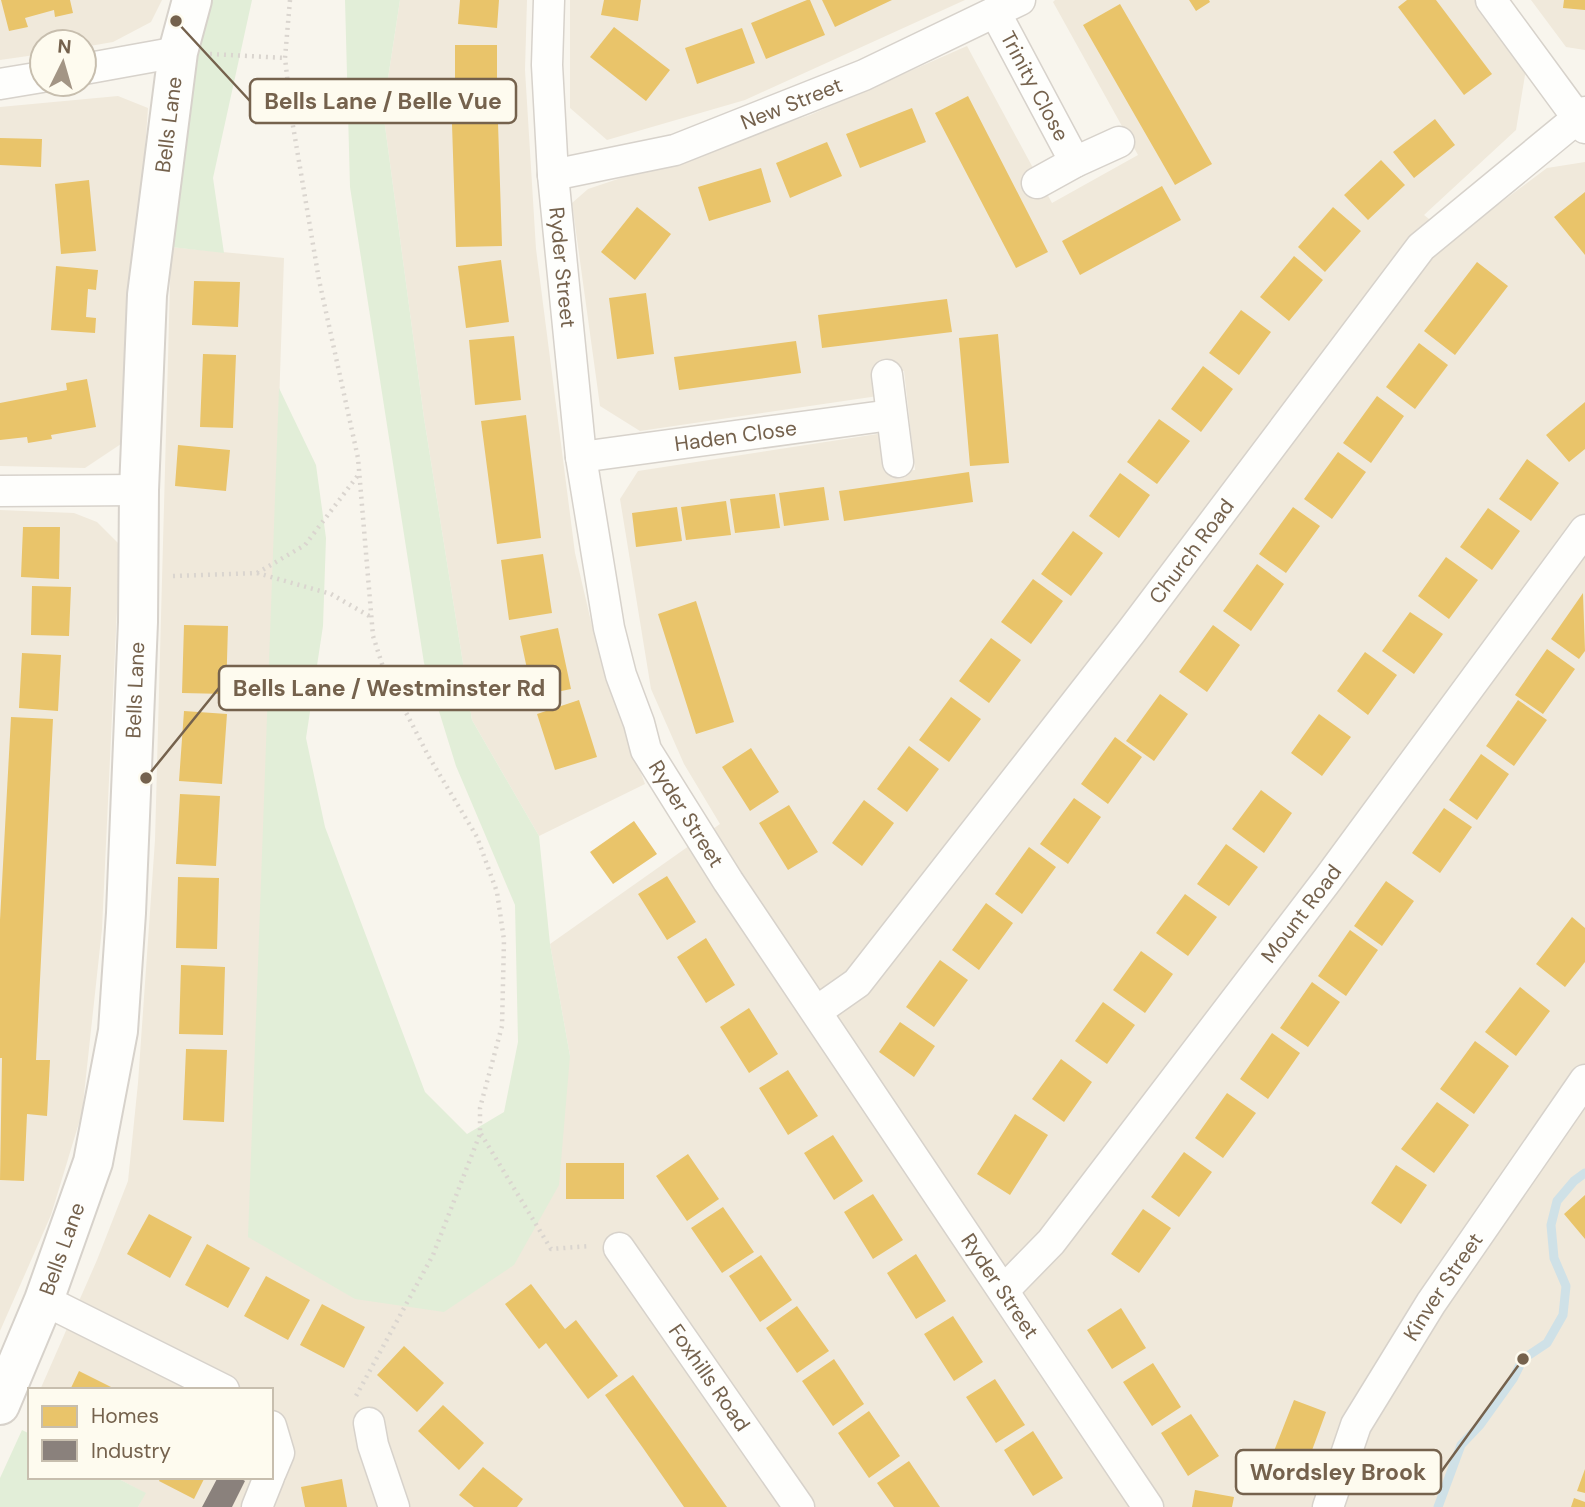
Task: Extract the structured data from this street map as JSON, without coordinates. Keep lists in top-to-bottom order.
{
  "streets": {
    "street": [
      "Trinity Close",
      "New Street",
      "Bells Lane",
      "Ryder Street",
      "Haden Close",
      "Church Road",
      "Mount Road",
      "Kinver Street",
      "Foxhills Road"
    ]
  },
  "crossings": [
    ["Trinity Close", "New Street"],
    ["New Street", "Ryder Street"],
    ["Ryder Street", "Haden Close"],
    ["Ryder Street", "Church Road"],
    ["Ryder Street", "Mount Road"]
  ],
  "places": ["Bells Lane / Belle Vue", "Bells Lane / Westminster Rd", "Wordsley Brook"],
  "legend": ["Homes", "Industry"],
  "north": "top"
}
